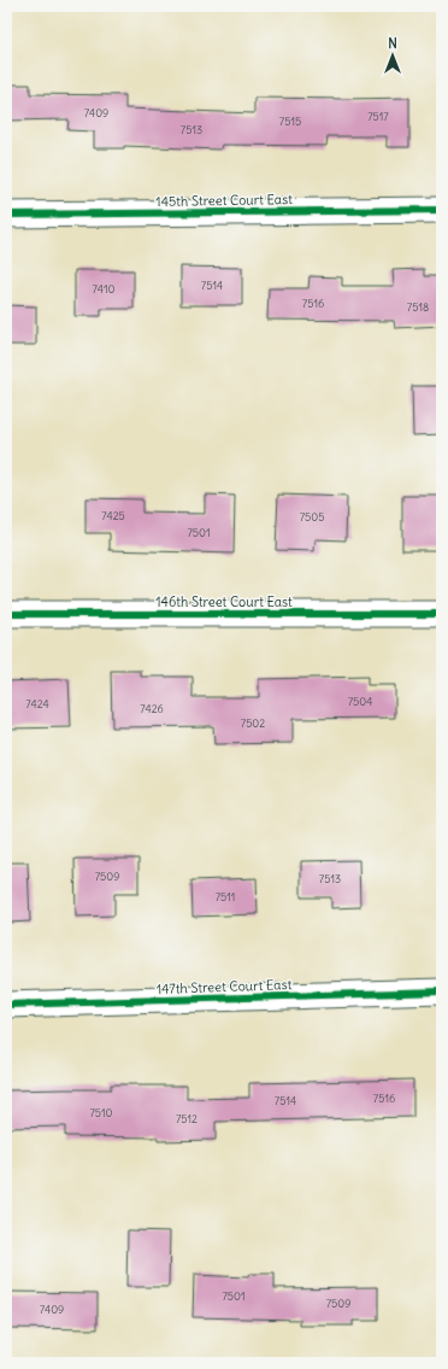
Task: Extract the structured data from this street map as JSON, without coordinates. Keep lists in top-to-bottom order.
{
  "streets": {
    "street": ["145th Street Court East", "146th Street Court East", "147th Street Court East"]
  },
  "house_numbers": [
    "7409",
    "7517",
    "7515",
    "7513",
    "7514",
    "7410",
    "7516",
    "7518",
    "7425",
    "7505",
    "7501",
    "7504",
    "7424",
    "7426",
    "7502",
    "7509",
    "7513",
    "7511",
    "7516",
    "7514",
    "7510",
    "7512",
    "7501",
    "7509",
    "7409"
  ],
  "north": "top"
}
